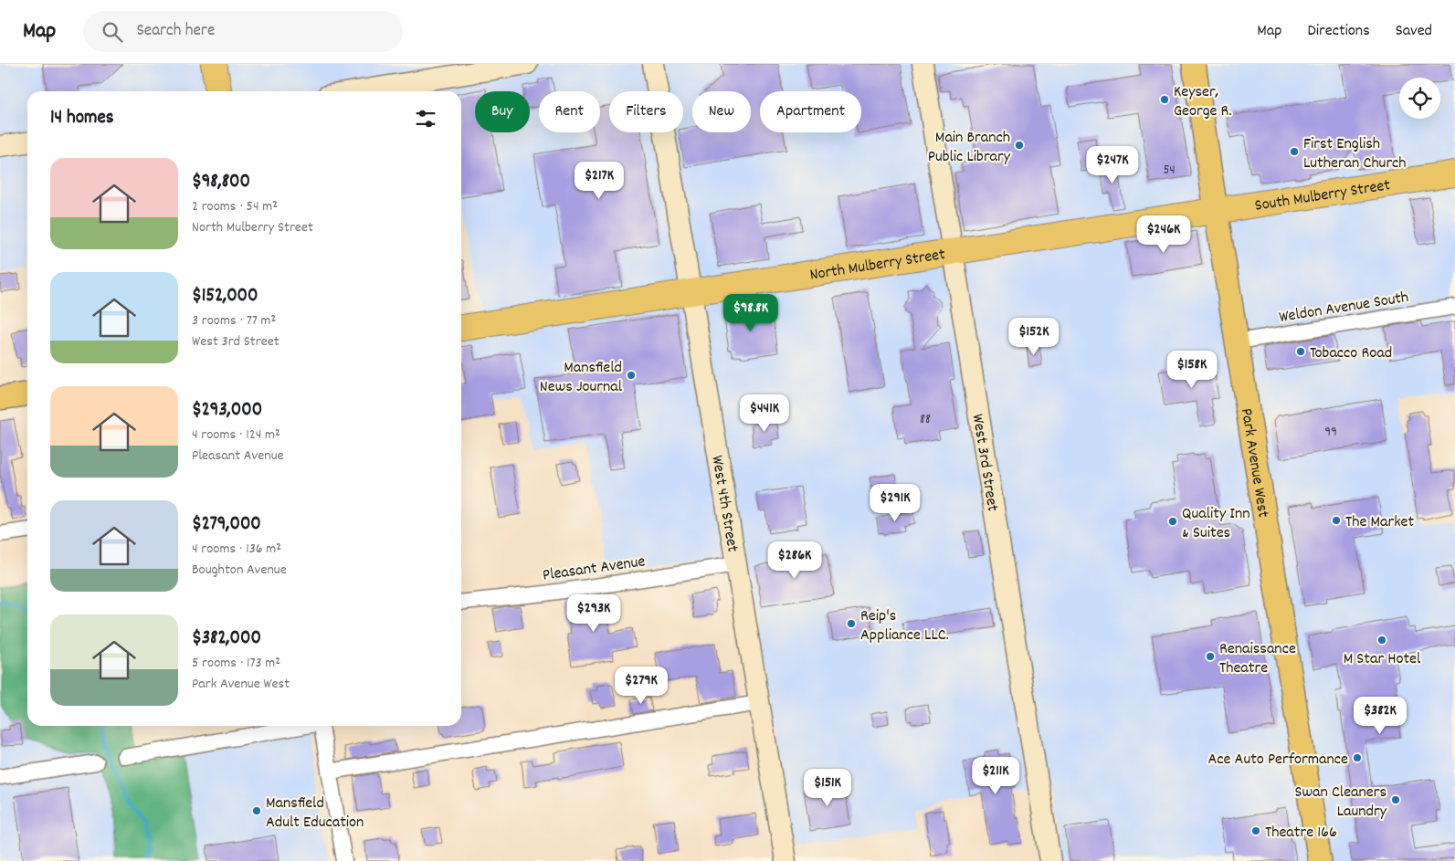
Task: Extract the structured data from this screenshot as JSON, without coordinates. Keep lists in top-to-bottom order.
{
  "streets": {
    "highway": ["South Mulberry Street", "North Mulberry Street"],
    "main road": ["Park Avenue West"],
    "street": [
      "Weldon Avenue South",
      "West 3rd Street",
      "West 4th Street",
      "Pleasant Avenue"
    ]
  },
  "crossings": [
    ["South Mulberry Street", "North Mulberry Street"],
    ["South Mulberry Street", "Park Avenue West"],
    ["North Mulberry Street", "West 3rd Street"],
    ["North Mulberry Street", "Park Avenue West"],
    ["North Mulberry Street", "West 4th Street"],
    ["Weldon Avenue South", "Park Avenue West"],
    ["West 4th Street", "Pleasant Avenue"]
  ],
  "places": [
    "Keyser, George R.",
    "Main Branch Public Library",
    "First English Lutheran Church",
    "Tobacco Road",
    "Mansfield News Journal",
    "The Market",
    "Quality Inn & Suites",
    "Reip's Appliance LLC.",
    "M Star Hotel",
    "Renaissance Theatre",
    "Ace Auto Performance",
    "Swan Cleaners Laundry",
    "Mansfield Adult Education",
    "Theatre 166"
  ],
  "house_numbers": ["54", "88", "99"],
  "page": {
    "header": "Map",
    "search": "Search here",
    "nav": ["Map", "Directions", "Saved"],
    "chip": [
      "Buy",
      "Rent",
      "Filters",
      "New",
      "Apartment"
    ],
    "heading": "14 homes",
    "price": [
      "$247K",
      "$217K",
      "$246K",
      "$98.8K",
      "$152K",
      "$158K",
      "$441K",
      "$291K",
      "$286K",
      "$293K",
      "$279K",
      "$382K",
      "$211K",
      "$151K"
    ],
    "list": [
      {
        "name": "$98,800",
        "note": "2 rooms · 54 m² · North Mulberry Street"
      },
      {
        "name": "$152,000",
        "note": "3 rooms · 77 m² · West 3rd Street"
      },
      {
        "name": "$293,000",
        "note": "4 rooms · 124 m² · Pleasant Avenue"
      },
      {
        "name": "$279,000",
        "note": "4 rooms · 136 m² · Boughton Avenue"
      },
      {
        "name": "$382,000",
        "note": "5 rooms · 173 m² · Park Avenue West"
      }
    ]
  }
}
